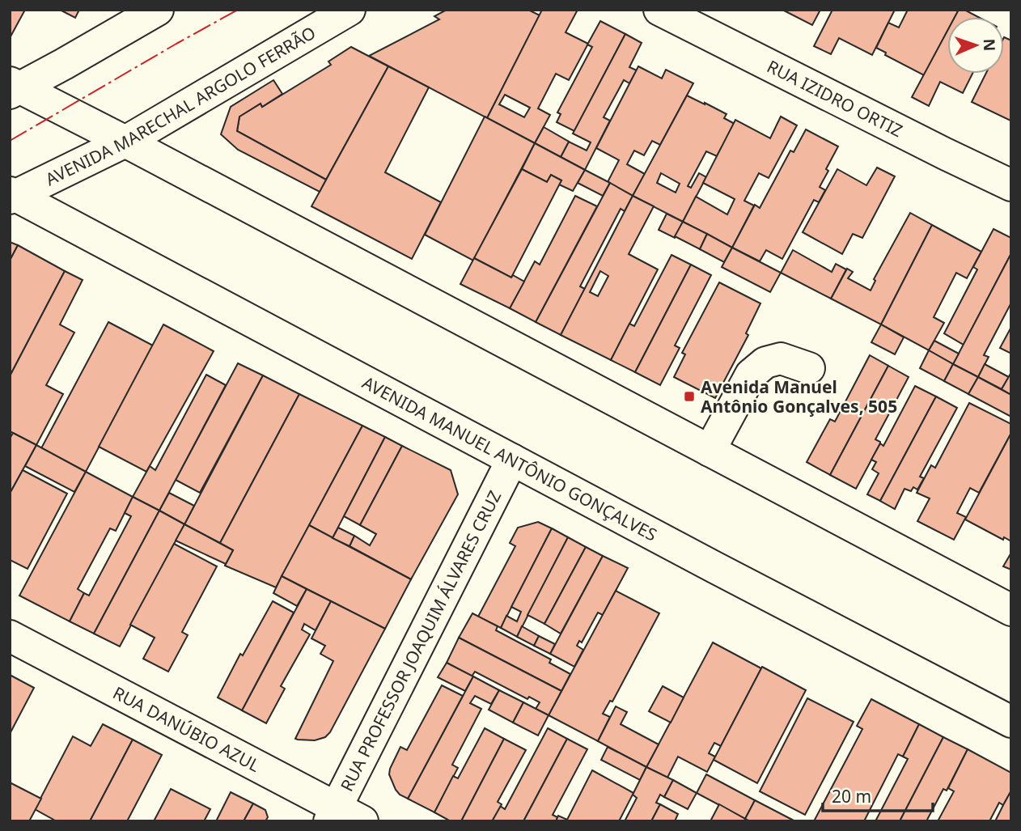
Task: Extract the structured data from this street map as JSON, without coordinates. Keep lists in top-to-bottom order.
{
  "streets": {
    "main road": [
      "RUA IZIDRO ORTIZ",
      "AVENIDA MARECHAL ARGOLO FERRÃO",
      "AVENIDA MANUEL ANTÔNIO GONÇALVES",
      "RUA PROFESSOR JOAQUIM ÁLVARES CRUZ",
      "RUA DANÚBIO AZUL"
    ]
  },
  "crossings": [
    ["AVENIDA MARECHAL ARGOLO FERRÃO", "AVENIDA MANUEL ANTÔNIO GONÇALVES"],
    ["AVENIDA MANUEL ANTÔNIO GONÇALVES", "RUA PROFESSOR JOAQUIM ÁLVARES CRUZ"],
    ["RUA PROFESSOR JOAQUIM ÁLVARES CRUZ", "RUA DANÚBIO AZUL"]
  ],
  "places": {
    "transit": ["Avenida Manuel Antônio Gonçalves, 505"]
  },
  "scale_bar": "20 m",
  "north": "right"
}
